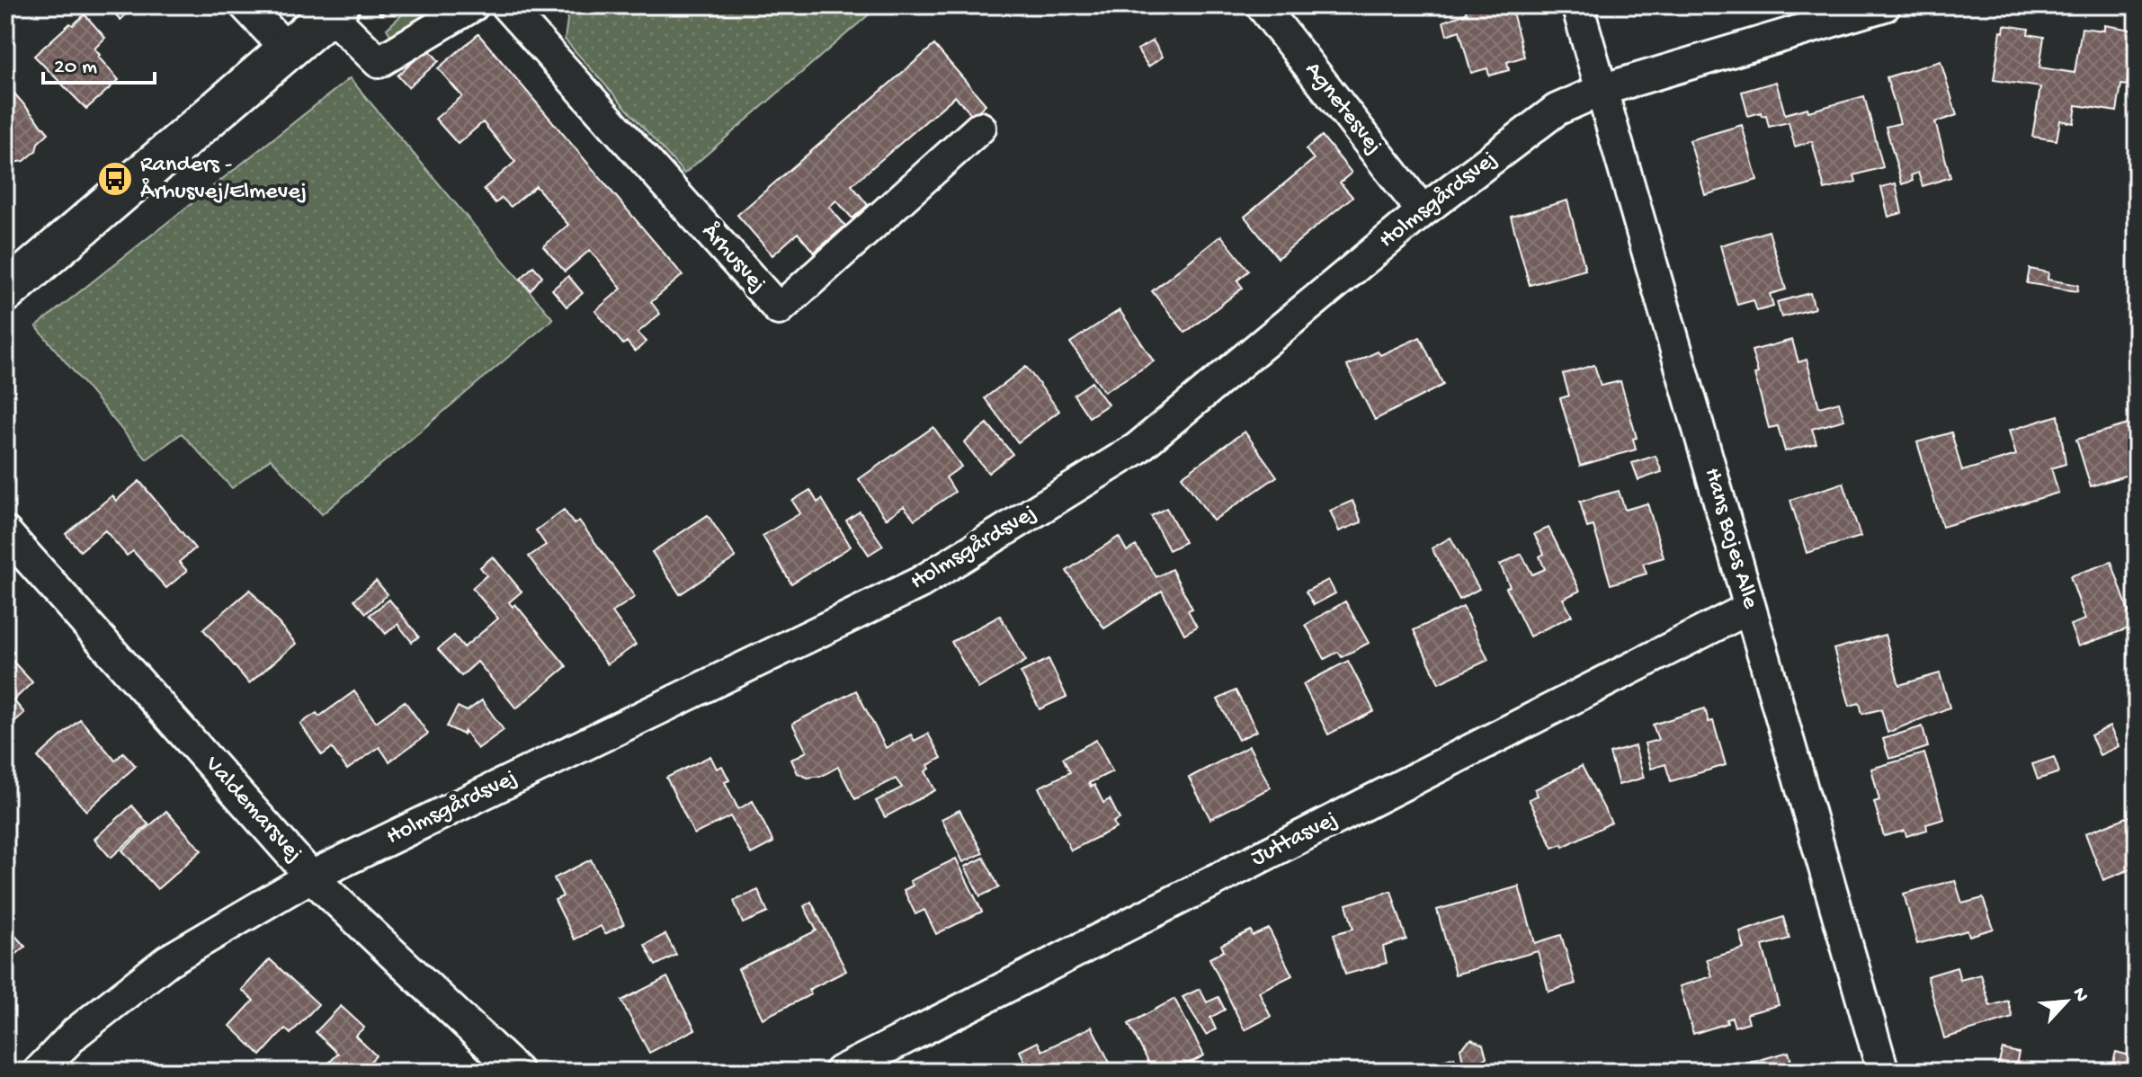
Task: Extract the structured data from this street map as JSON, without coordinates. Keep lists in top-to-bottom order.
{
  "streets": {
    "street": [
      "Agnetesvej",
      "Holmsgårdsvej",
      "Århusvej",
      "Hans Bojes Alle",
      "Valdemarsvej",
      "Juttasvej"
    ]
  },
  "crossings": [
    ["Agnetesvej", "Holmsgårdsvej"],
    ["Holmsgårdsvej", "Hans Bojes Alle"],
    ["Holmsgårdsvej", "Valdemarsvej"],
    ["Hans Bojes Alle", "Juttasvej"]
  ],
  "places": {
    "bus stop": ["Randers - Århusvej/Elmevej"]
  },
  "scale_bar": "20 m",
  "north": "top right"
}
